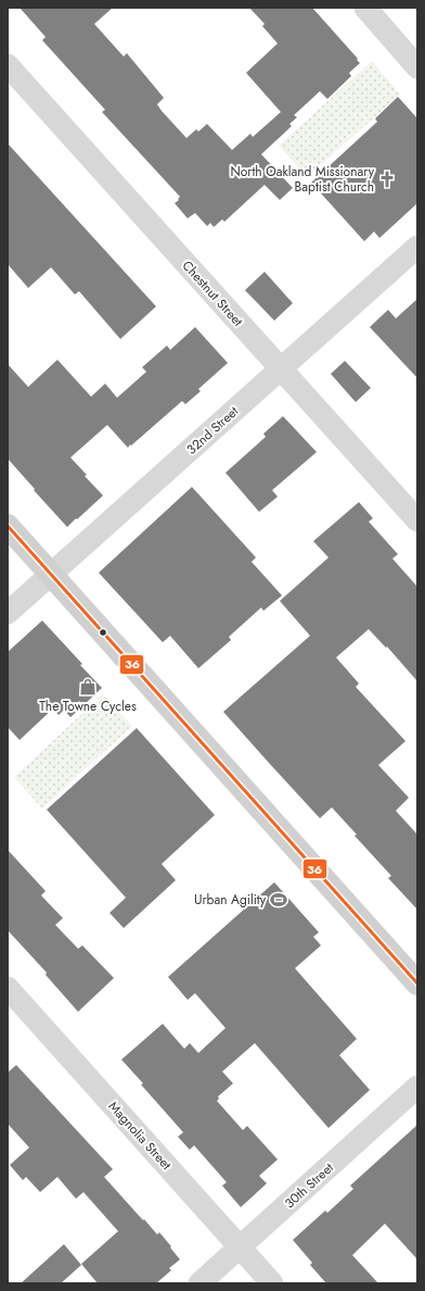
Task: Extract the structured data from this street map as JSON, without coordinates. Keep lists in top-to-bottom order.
{
  "streets": {
    "street": [
      "Chestnut Street",
      "32nd Street",
      "Magnolia Street",
      "30th Street"
    ]
  },
  "crossings": [
    ["Chestnut Street", "32nd Street"],
    ["Magnolia Street", "30th Street"]
  ],
  "places": {
    "church": ["North Oakland Missionary Baptist Church"],
    "shop": ["The Towne Cycles"],
    "sports": ["Urban Agility"]
  },
  "lines": ["transit line 36"]
}
